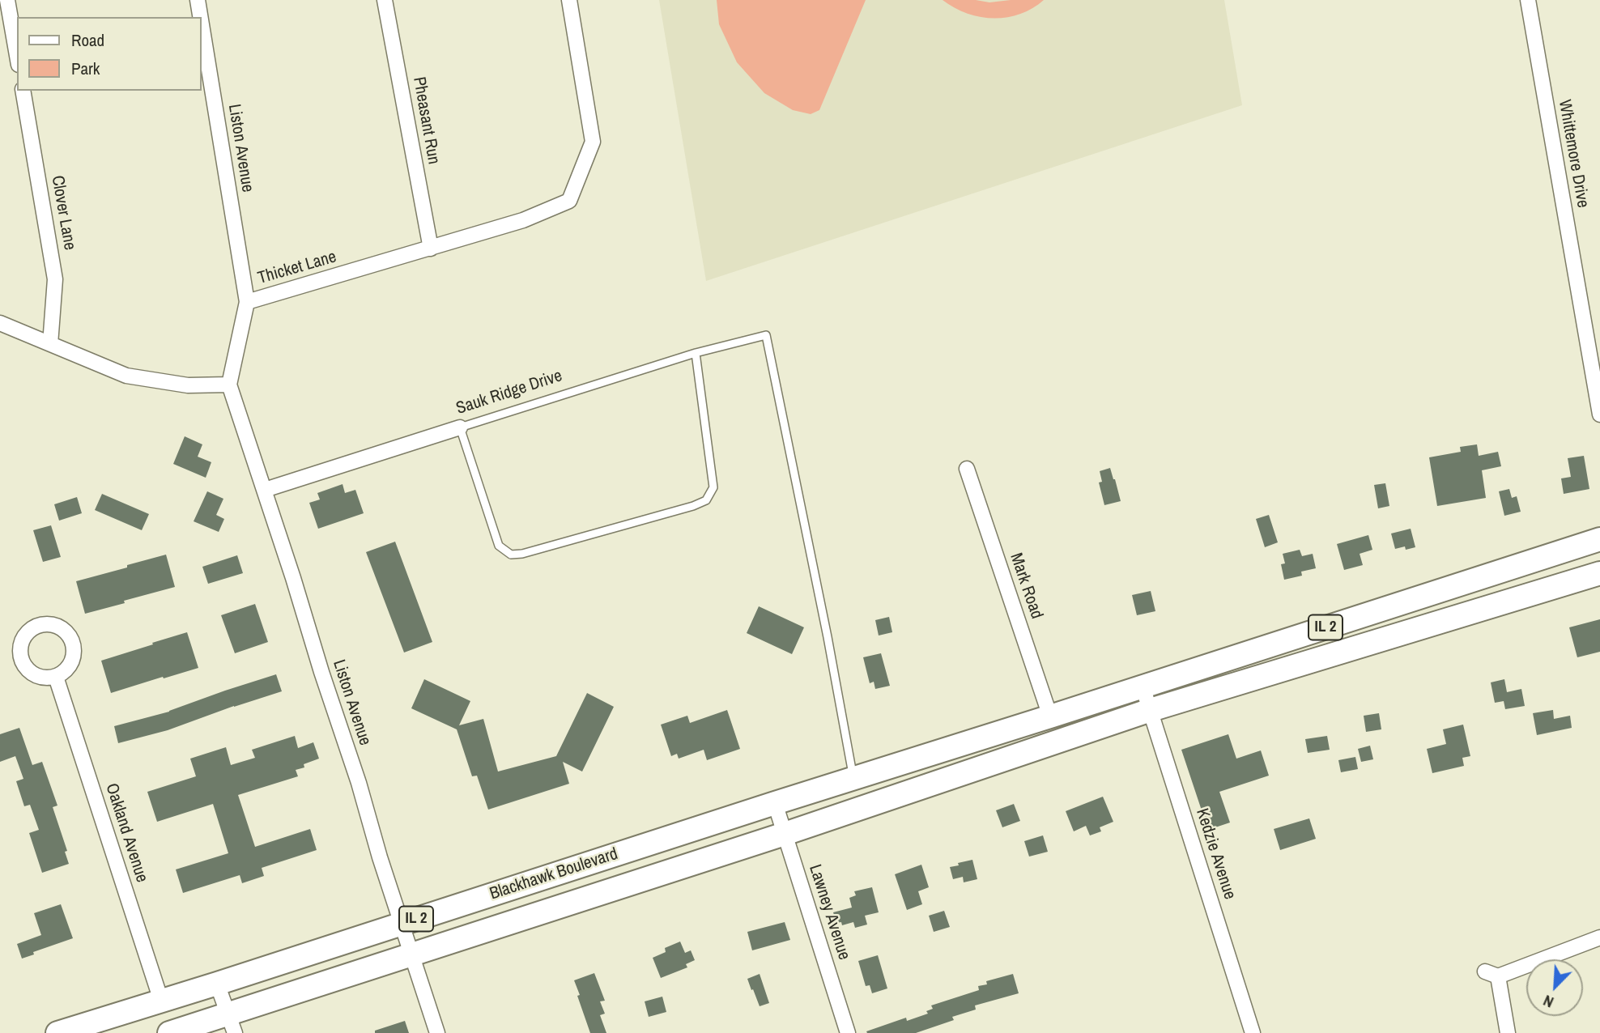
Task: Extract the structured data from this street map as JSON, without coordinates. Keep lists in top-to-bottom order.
{
  "streets": {
    "main road": ["IL 2", "Blackhawk Boulevard"],
    "street": [
      "Pheasant Run",
      "Liston Avenue",
      "Whittemore Drive",
      "Clover Lane",
      "Thicket Lane",
      "Sauk Ridge Drive",
      "Mark Road",
      "Oakland Avenue",
      "Kedzie Avenue",
      "Lawney Avenue"
    ]
  },
  "crossings": [
    ["Pheasant Run", "Thicket Lane"],
    ["Liston Avenue", "Thicket Lane"],
    ["Liston Avenue", "Sauk Ridge Drive"],
    ["Liston Avenue", "Blackhawk Boulevard"],
    ["Sauk Ridge Drive", "Blackhawk Boulevard"],
    ["Mark Road", "IL 2"],
    ["Mark Road", "Blackhawk Boulevard"],
    ["IL 2", "Kedzie Avenue"],
    ["IL 2", "Blackhawk Boulevard"],
    ["Oakland Avenue", "Blackhawk Boulevard"],
    ["Kedzie Avenue", "Blackhawk Boulevard"],
    ["Blackhawk Boulevard", "Lawney Avenue"]
  ],
  "legend": ["Road", "Park"],
  "north": "bottom left"
}
